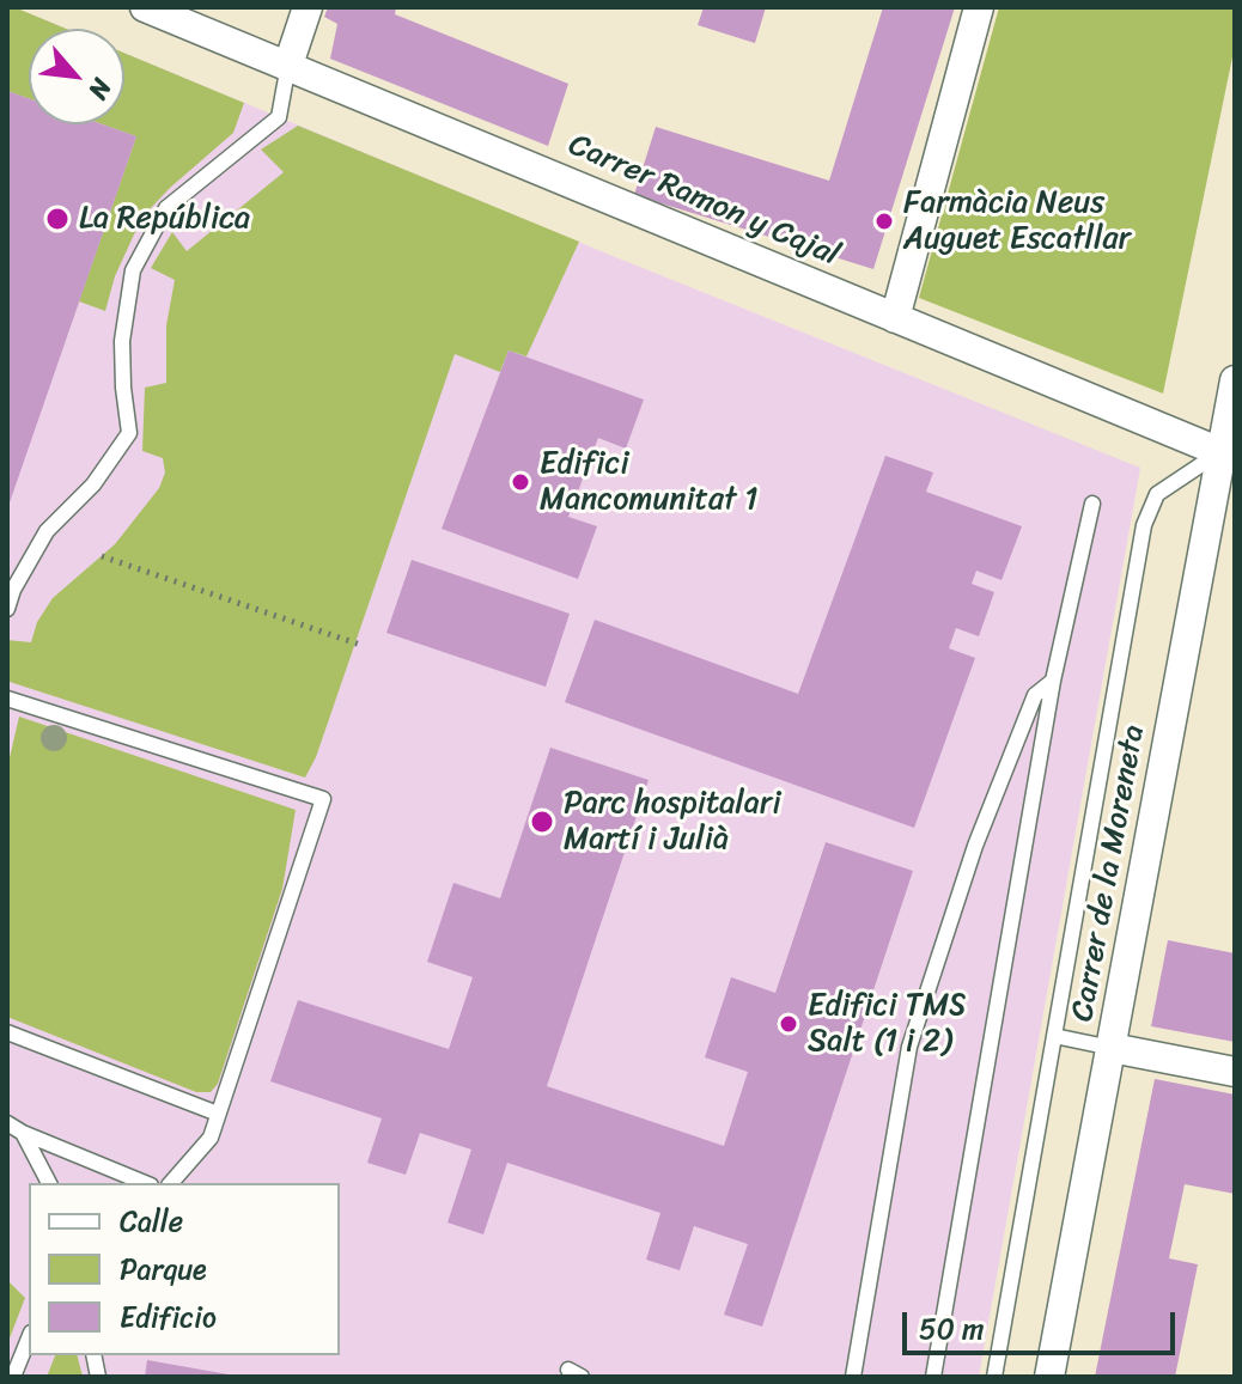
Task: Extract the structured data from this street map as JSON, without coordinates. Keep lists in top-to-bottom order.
{
  "streets": {
    "street": ["Carrer Ramon y Cajal", "Carrer de la Moreneta"]
  },
  "crossings": [
    ["Carrer Ramon y Cajal", "Carrer de la Moreneta"]
  ],
  "places": [
    "La República",
    "Farmàcia Neus Auguet Escatllar",
    "Edifici Mancomunitat 1",
    "Parc hospitalari Martí i Julià",
    "Edifici TMS Salt (1 i 2)"
  ],
  "legend": ["Calle", "Parque", "Edificio"],
  "scale_bar": "50 m",
  "north": "bottom right"
}
